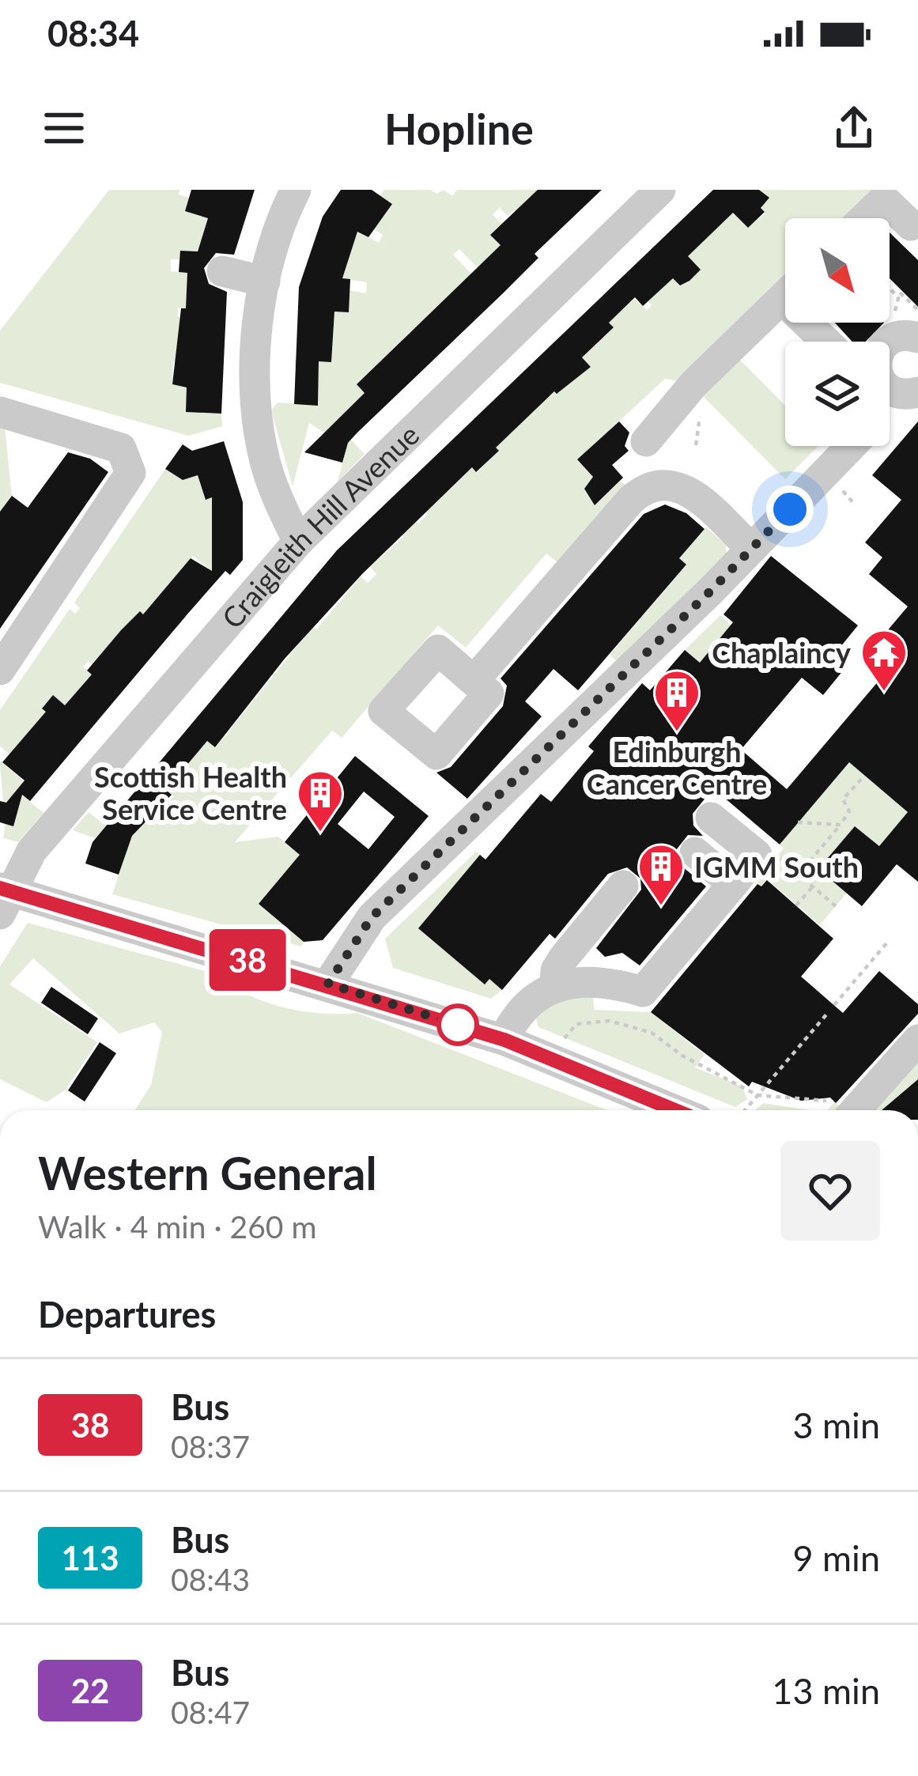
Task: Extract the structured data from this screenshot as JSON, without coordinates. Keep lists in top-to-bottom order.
{
  "streets": {
    "street": ["Craigleith Hill Avenue"]
  },
  "places": {
    "temple": ["Chaplaincy"],
    "building": ["Edinburgh Cancer Centre", "Scottish Health Service Centre", "IGMM South"]
  },
  "lines": ["bus line 38"],
  "north": "bottom right",
  "page": {
    "status": "08:34",
    "header": "Hopline",
    "on_map": "38",
    "heading": [
      ["Western General", "Walk · 4 min · 260 m"],
      "Departures"
    ],
    "list": [
      {
        "mark": "38",
        "name": "Bus",
        "note": "08:37",
        "value": "3 min"
      },
      {
        "mark": "113",
        "name": "Bus",
        "note": "08:43",
        "value": "9 min"
      },
      {
        "mark": "22",
        "name": "Bus",
        "note": "08:47",
        "value": "13 min"
      }
    ]
  }
}
